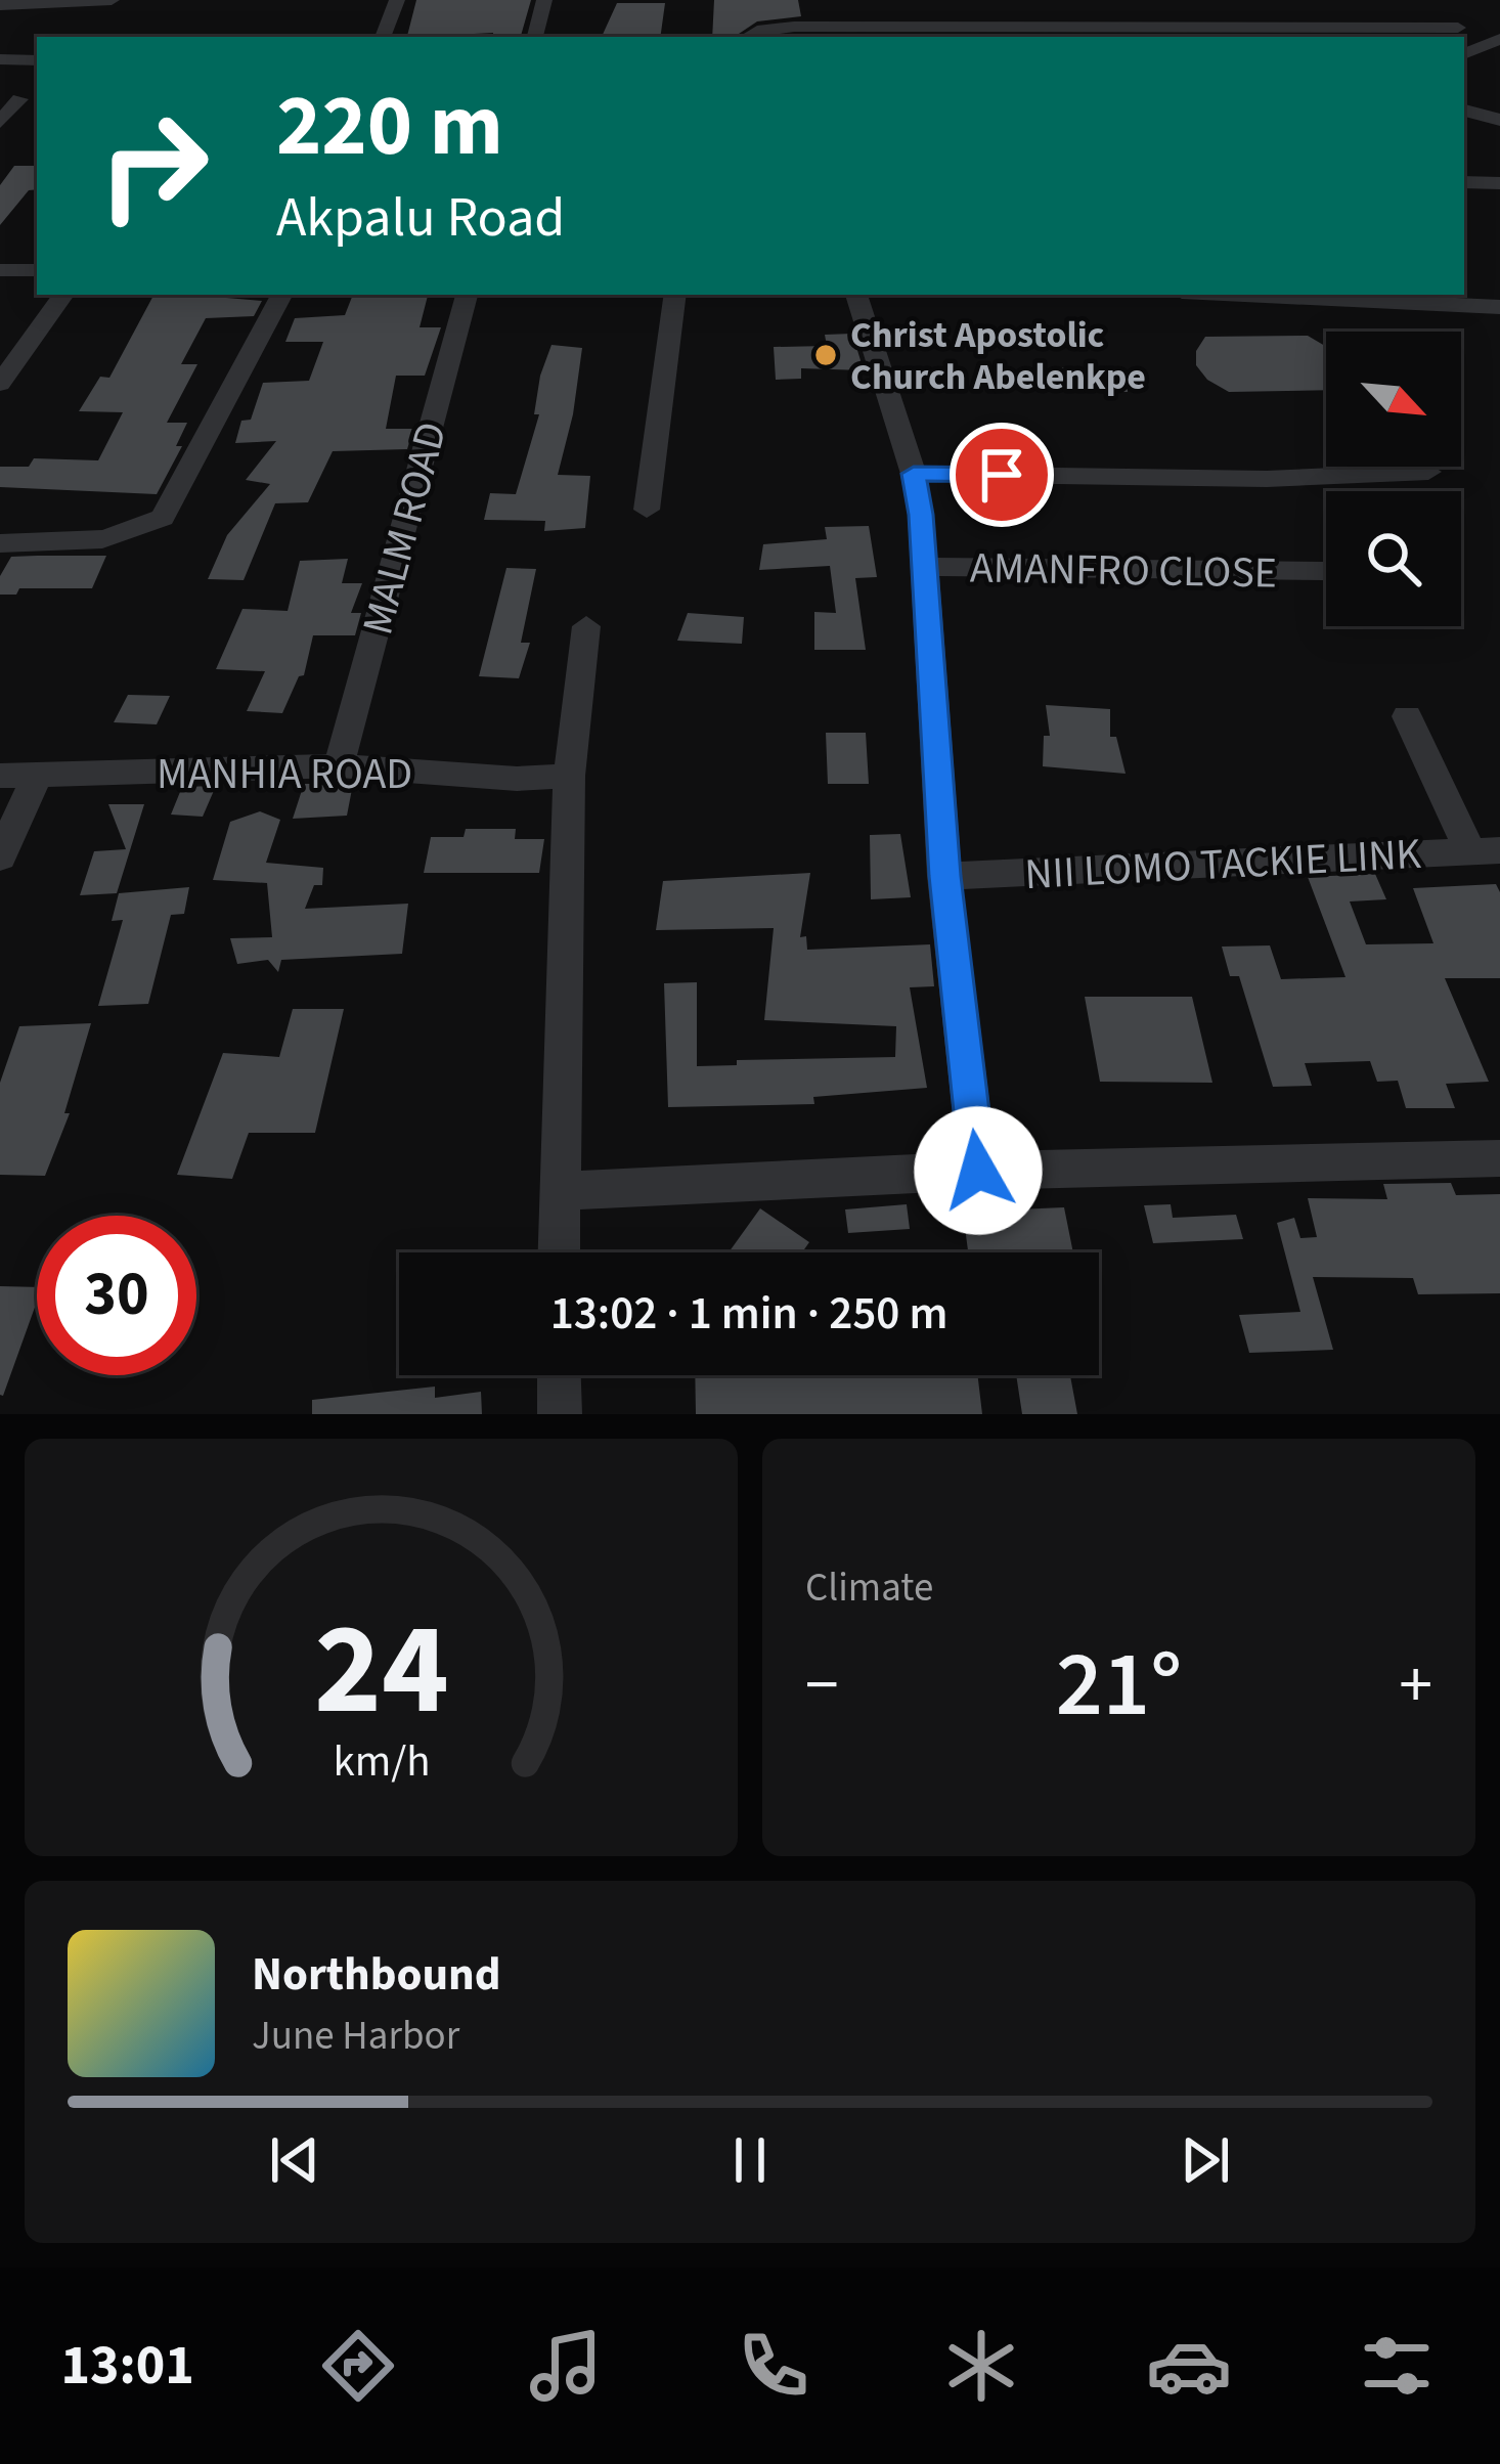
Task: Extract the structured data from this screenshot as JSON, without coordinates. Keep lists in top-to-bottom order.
{
  "streets": {
    "street": [
      "MALM ROAD",
      "AMANFRO CLOSE",
      "MANHIA ROAD",
      "NII LOMO TACKIE LINK"
    ]
  },
  "crossings": [
    ["MALM ROAD", "MANHIA ROAD"]
  ],
  "places": ["Christ Apostolic Church Abelenkpe"],
  "north": "bottom right",
  "page": {
    "turn": ["220 m", "Akpalu Road"],
    "limit": "30",
    "trip": "13:02 · 1 min · 250 m",
    "tile": "Climate",
    "heat": ["−", "21°", "+"],
    "song": ["Northbound", "June Harbor"],
    "tabs": "13:01",
    "gauge": ["24", "km/h"]
  }
}
